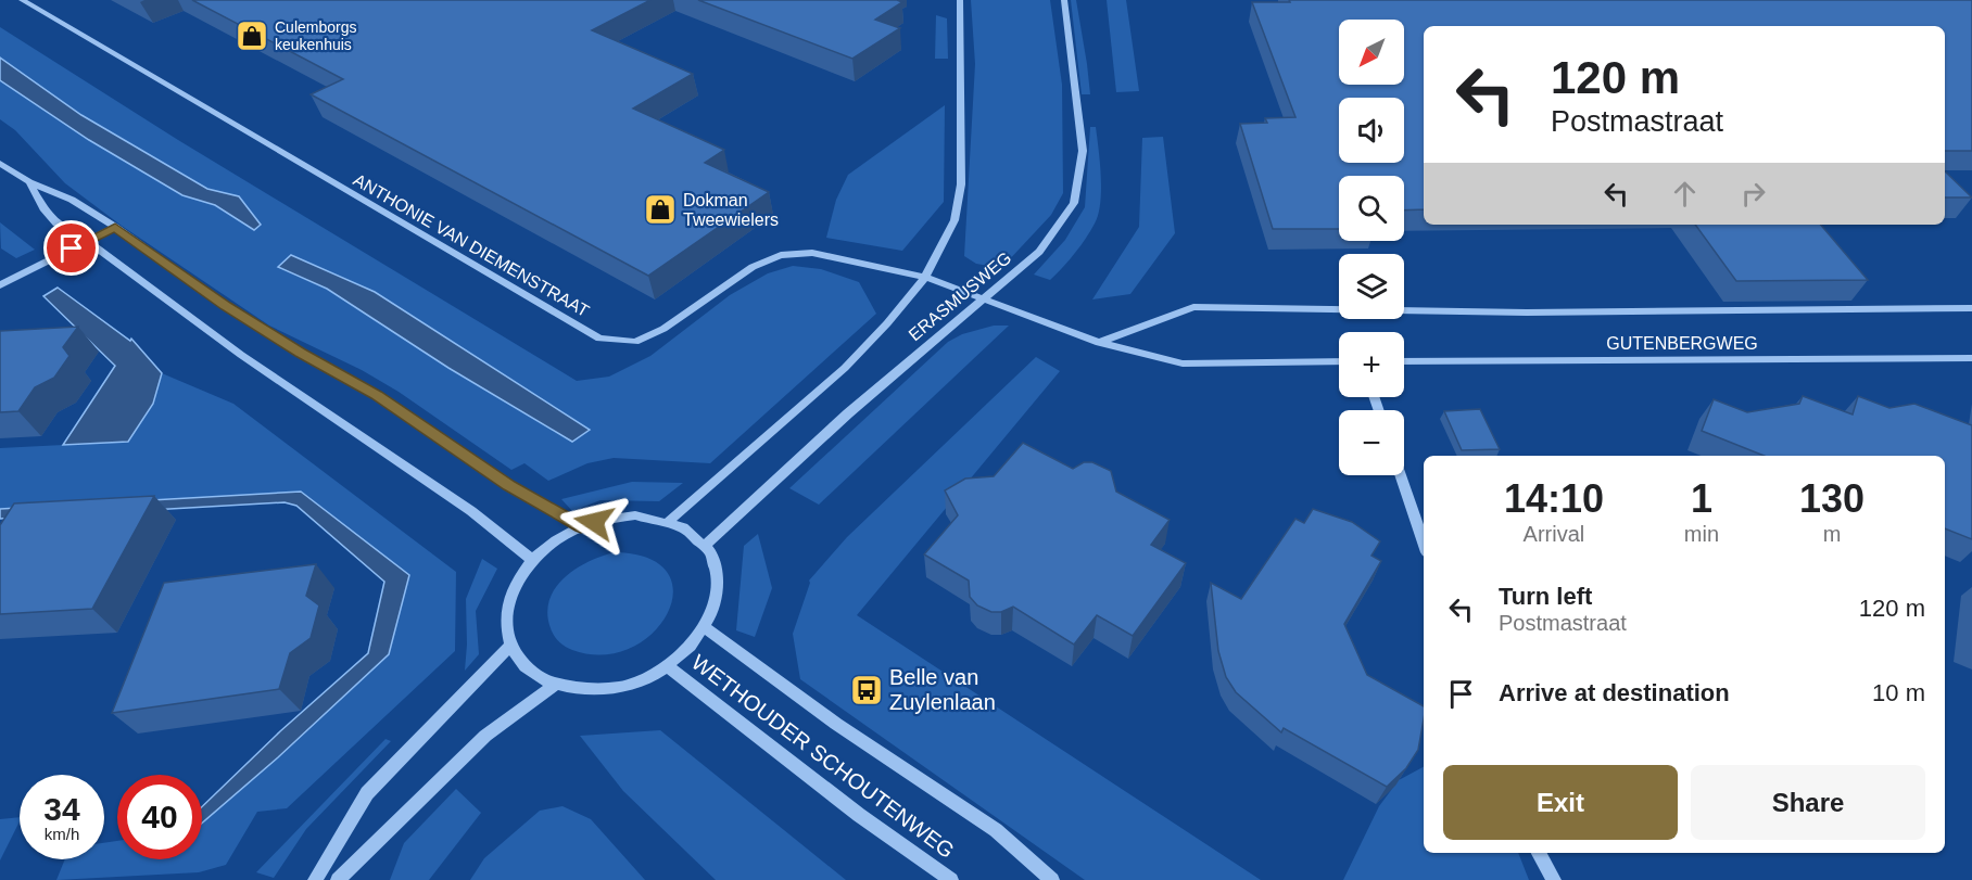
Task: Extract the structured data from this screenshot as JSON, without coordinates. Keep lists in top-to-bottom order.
{
  "streets": {
    "street": [
      "ANTHONIE VAN DIEMENSTRAAT",
      "ERASMUSWEG",
      "GUTENBERGWEG",
      "WETHOUDER SCHOUTENWEG"
    ]
  },
  "crossings": [
    ["ANTHONIE VAN DIEMENSTRAAT", "ERASMUSWEG"],
    ["ERASMUSWEG", "WETHOUDER SCHOUTENWEG"]
  ],
  "places": {
    "shop": ["Culemborgs keukenhuis", "Dokman Tweewielers"],
    "bus stop": ["Belle van Zuylenlaan"]
  },
  "north": "bottom left",
  "page": {
    "map_buttons": ["+", "−"],
    "turn": ["120 m", "Postmastraat"],
    "eta": [
      "14:10",
      "Arrival",
      "1",
      "min",
      "130",
      "m"
    ],
    "list": [
      {
        "name": "Turn left",
        "note": "Postmastraat",
        "value": "120 m"
      },
      {
        "name": "Arrive at destination",
        "value": "10 m"
      }
    ],
    "buttons": ["Exit", "Share"],
    "speed": "34 km/h",
    "limit": "40"
  }
}
